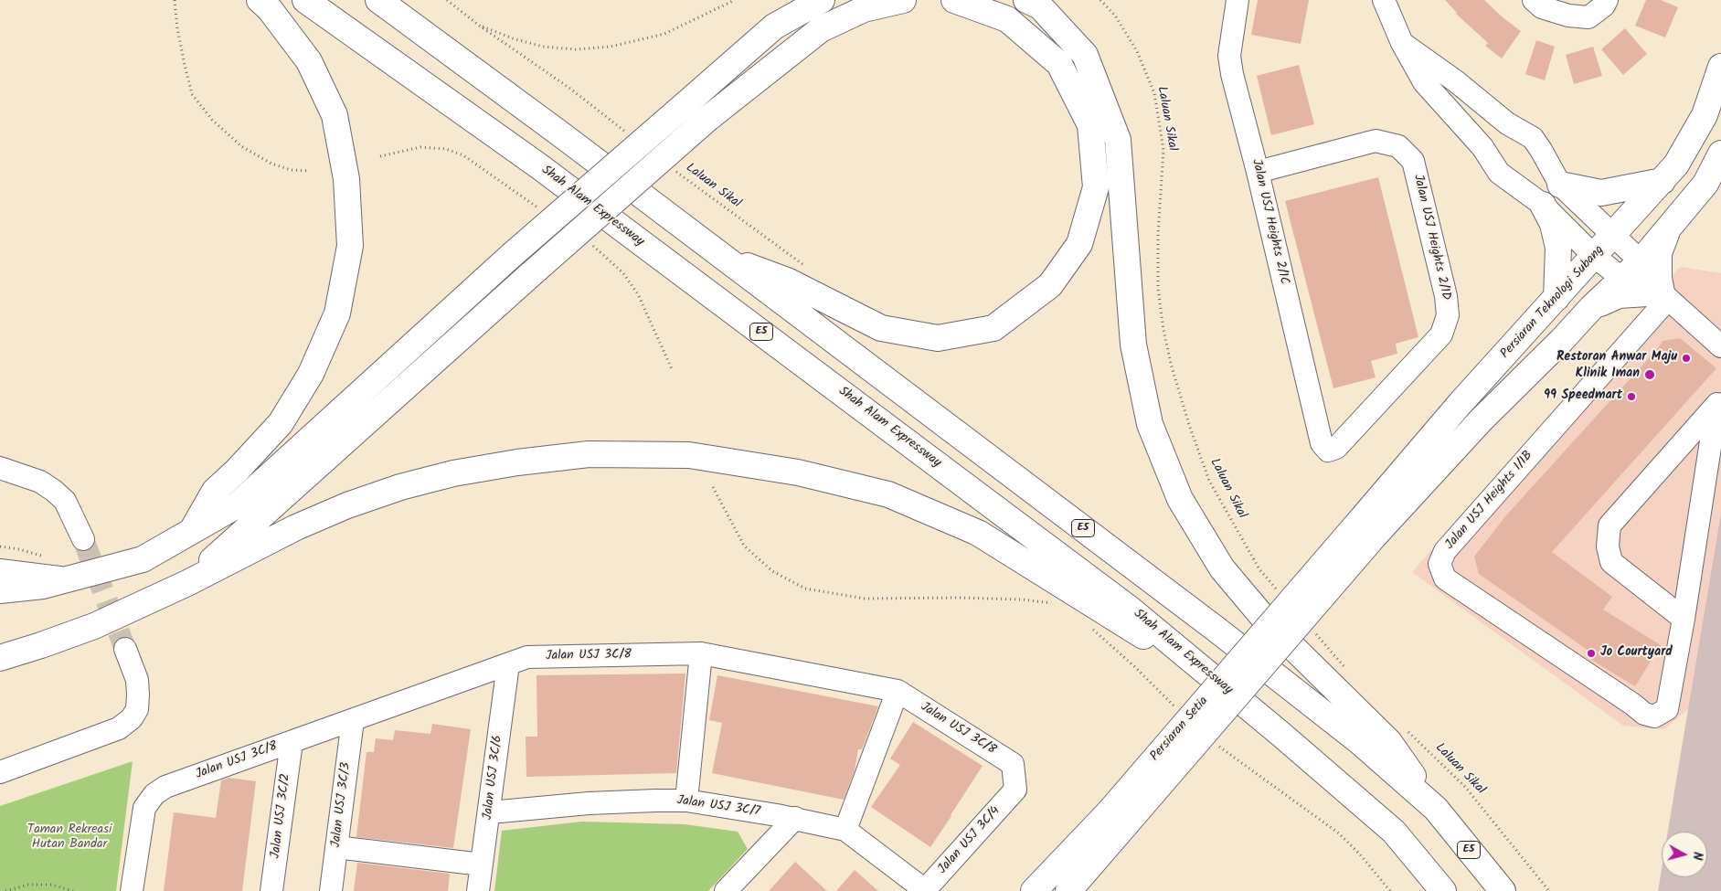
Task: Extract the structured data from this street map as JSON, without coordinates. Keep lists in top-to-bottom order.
{
  "streets": {
    "main road": [
      "Shah Alam Expressway",
      "Persiaran Teknologi Subang",
      "E5",
      "Persiaran Setia"
    ],
    "street": [
      "Jalan USJ Heights 2/1C",
      "Jalan USJ Heights 2/1D",
      "Jalan USJ Heights 1/1B",
      "Jalan USJ 3C/8",
      "Jalan USJ 3C/6",
      "Jalan USJ 3C/3",
      "Jalan USJ 3C/7",
      "Jalan USJ 3C/2",
      "Jalan USJ 3C/4"
    ],
    "path": ["Laluan Sikal"]
  },
  "crossings": [
    ["Jalan USJ Heights 2/1C", "Jalan USJ Heights 2/1D"],
    ["Persiaran Teknologi Subang", "Persiaran Setia"],
    ["Jalan USJ 3C/8", "Jalan USJ 3C/6"],
    ["Jalan USJ 3C/8", "Jalan USJ 3C/3"],
    ["Jalan USJ 3C/8", "Jalan USJ 3C/2"],
    ["Jalan USJ 3C/8", "Jalan USJ 3C/4"],
    ["Jalan USJ 3C/6", "Jalan USJ 3C/7"],
    ["Jalan USJ 3C/7", "Jalan USJ 3C/4"]
  ],
  "parks": ["Taman Rekreasi Hutan Bandar"],
  "places": [
    "Restoran Anwar Maju",
    "Klinik Iman",
    "99 Speedmart",
    "Jo Courtyard"
  ],
  "north": "right"
}
